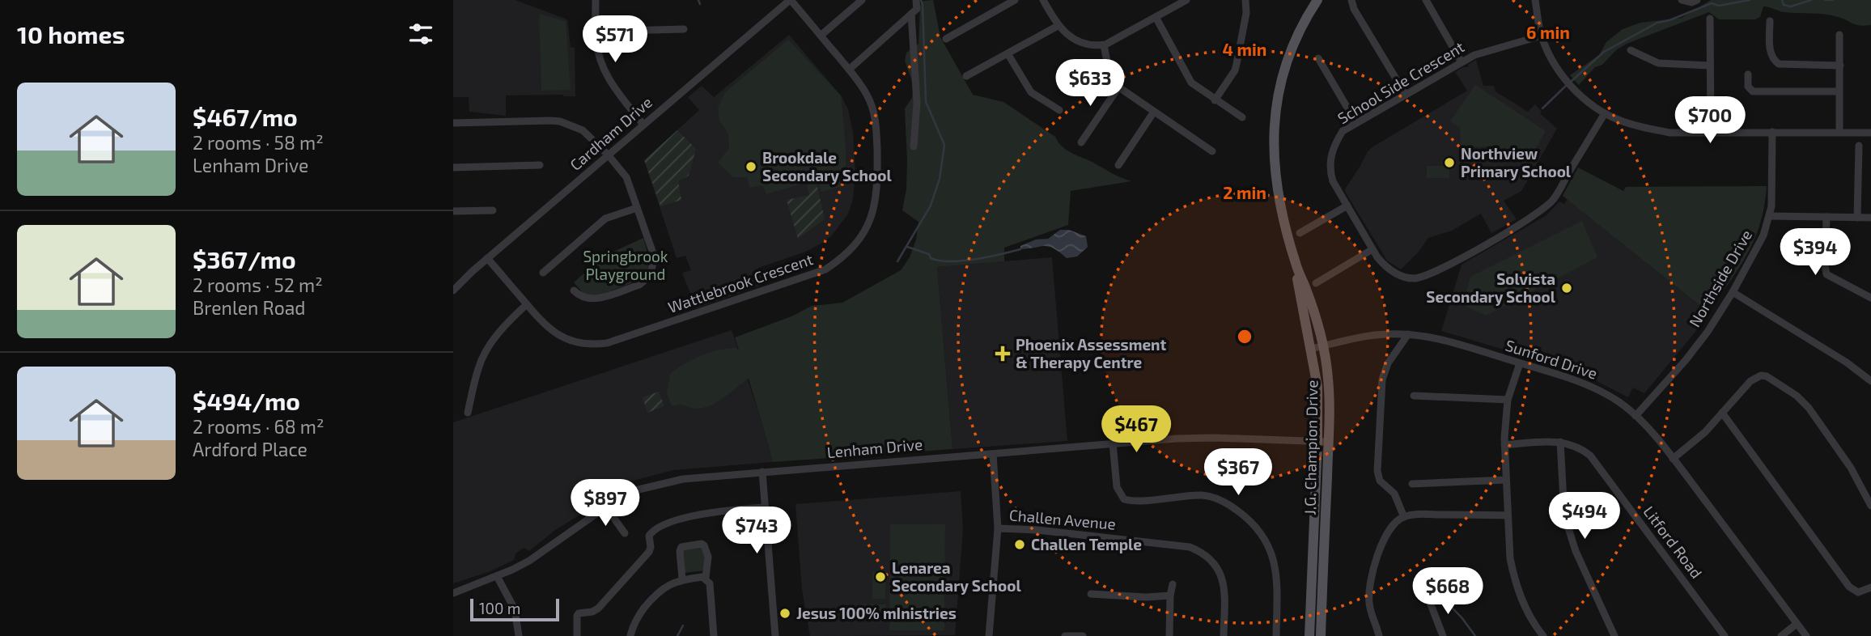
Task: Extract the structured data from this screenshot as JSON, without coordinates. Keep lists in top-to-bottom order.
{
  "streets": {
    "main road": ["J.G. Champion Drive"],
    "street": [
      "School Side Crescent",
      "Cardham Drive",
      "Northside Drive",
      "Wattlebrook Crescent",
      "Sunford Drive",
      "Lenham Drive",
      "Challen Avenue",
      "Litford Road"
    ]
  },
  "crossings": [
    ["Cardham Drive", "Wattlebrook Crescent"],
    ["Northside Drive", "Sunford Drive"],
    ["Sunford Drive", "J.G. Champion Drive"],
    ["J.G. Champion Drive", "Lenham Drive"]
  ],
  "parks": ["Springbrook Playground"],
  "places": {
    "other": [
      "Northview Primary School",
      "Brookdale Secondary School",
      "Solvista Secondary School",
      "Challen Temple",
      "Lenarea Secondary School",
      "Jesus 100% mInistries"
    ],
    "health": ["Phoenix Assessment & Therapy Centre"]
  },
  "scale_bar": "100 m",
  "page": {
    "heading": "10 homes",
    "price": [
      "$571",
      "$633",
      "$700",
      "$394",
      "$467",
      "$367",
      "$897",
      "$494",
      "$743",
      "$668"
    ],
    "list": [
      {
        "name": "$467/mo",
        "note": "2 rooms · 58 m² · Lenham Drive"
      },
      {
        "name": "$367/mo",
        "note": "2 rooms · 52 m² · Brenlen Road"
      },
      {
        "name": "$494/mo",
        "note": "2 rooms · 68 m² · Ardford Place"
      }
    ],
    "scale": "100 m"
  },
  "rings": ["6 min", "4 min", "2 min"]
}
